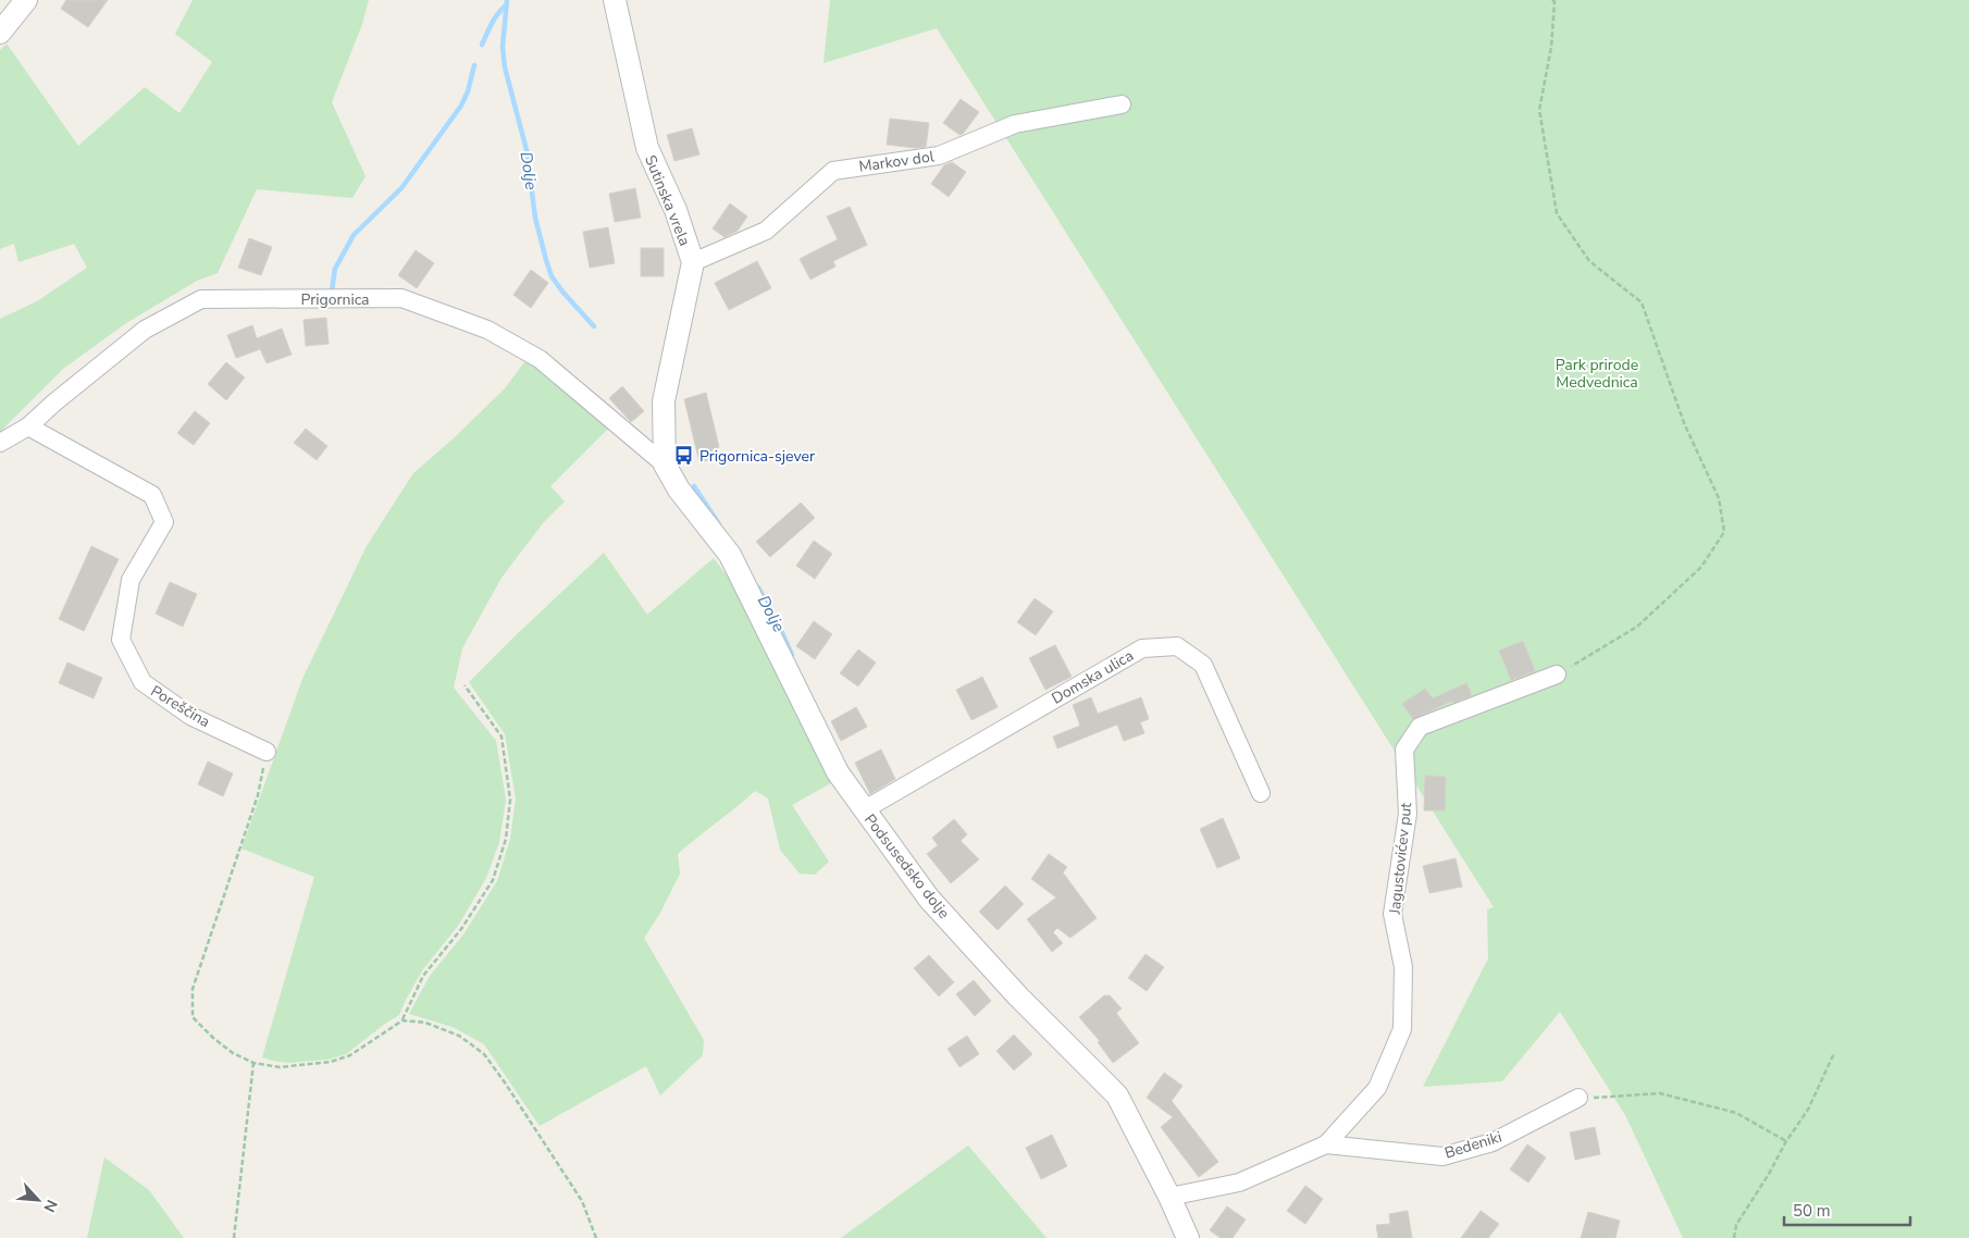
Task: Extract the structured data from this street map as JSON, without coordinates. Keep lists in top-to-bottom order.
{
  "streets": {
    "street": [
      "Markov dol",
      "Sutinska vrela",
      "Prigornica",
      "Domska ulica",
      "Poreščina",
      "Jagustovićev put",
      "Podsusedsko dolje",
      "Bedeniki"
    ]
  },
  "crossings": [
    ["Markov dol", "Sutinska vrela"],
    ["Sutinska vrela", "Prigornica"],
    ["Sutinska vrela", "Podsusedsko dolje"],
    ["Prigornica", "Poreščina"],
    ["Prigornica", "Podsusedsko dolje"],
    ["Domska ulica", "Podsusedsko dolje"],
    ["Jagustovićev put", "Podsusedsko dolje"],
    ["Jagustovićev put", "Bedeniki"]
  ],
  "water": ["Dolje"],
  "parks": ["Park prirode Medvednica"],
  "places": {
    "bus stop": ["Prigornica-sjever"]
  },
  "scale_bar": "50 m",
  "north": "bottom right"
}
